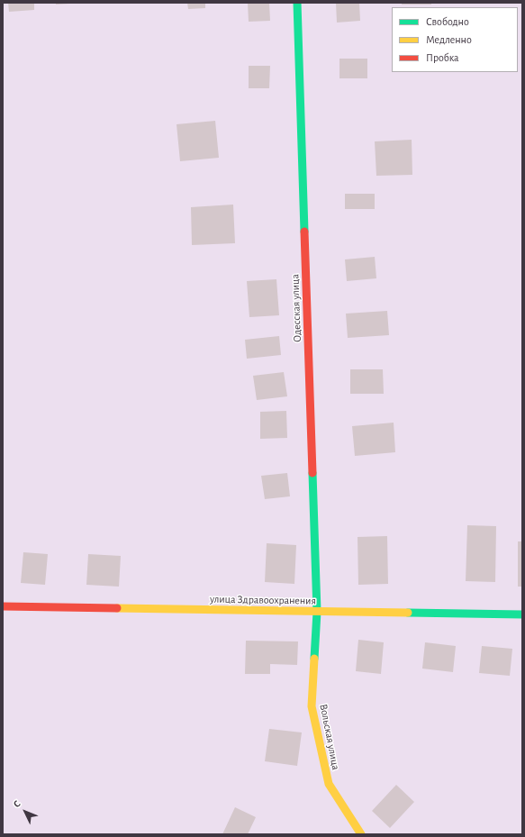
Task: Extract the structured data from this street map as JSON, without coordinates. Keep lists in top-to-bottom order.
{
  "streets": {
    "street": ["Одесская улица", "улица Здравоохранения", "Вольская улица"]
  },
  "crossings": [
    ["Одесская улица", "улица Здравоохранения"],
    ["Одесская улица", "Вольская улица"],
    ["улица Здравоохранения", "Вольская улица"]
  ],
  "legend": ["Свободно", "Медленно", "Пробка"],
  "north": "top left"
}
